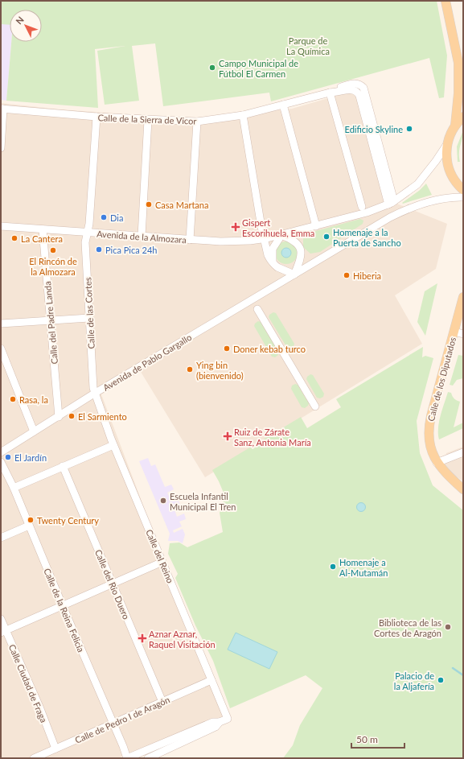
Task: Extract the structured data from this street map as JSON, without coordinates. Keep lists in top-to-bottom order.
{
  "streets": {
    "main road": ["Calle de los Diputados"],
    "street": [
      "Calle de la Sierra de Vicor",
      "Avenida de la Almozara",
      "Calle de las Cortes",
      "Calle del Padre Landa",
      "Avenida de Pablo Gargallo",
      "Calle del Reino",
      "Calle del Río Duero",
      "Calle de la Reina Felicia",
      "Calle Ciudad de Fraga",
      "Calle de Pedro I de Aragón"
    ]
  },
  "crossings": [
    ["Calle de la Sierra de Vicor", "Avenida de la Almozara"],
    ["Calle de la Sierra de Vicor", "Calle de las Cortes"],
    ["Avenida de la Almozara", "Calle de las Cortes"],
    ["Avenida de la Almozara", "Calle del Padre Landa"],
    ["Avenida de la Almozara", "Avenida de Pablo Gargallo"],
    ["Calle de las Cortes", "Avenida de Pablo Gargallo"],
    ["Calle de las Cortes", "Calle del Reino"],
    ["Calle del Padre Landa", "Avenida de Pablo Gargallo"],
    ["Avenida de Pablo Gargallo", "Calle del Reino"],
    ["Calle del Reino", "Calle de Pedro I de Aragón"],
    ["Calle del Río Duero", "Calle de Pedro I de Aragón"],
    ["Calle de la Reina Felicia", "Calle de Pedro I de Aragón"],
    ["Calle Ciudad de Fraga", "Calle de Pedro I de Aragón"]
  ],
  "parks": ["Parque de La Química"],
  "places": {
    "other": [
      "Campo Municipal de Fútbol El Carmen",
      "Edificio Skyline",
      "Casa Martana",
      "Dia",
      "Homenaje a la Puerta de Sancho",
      "La Cantera",
      "Pica Pica 24h",
      "El Rincón de la Almozara",
      "Hiberia",
      "Doner kebab turco",
      "Ying bin (bienvenido)",
      "Rasa, la",
      "El Sarmiento",
      "El Jardín",
      "Escuela Infantil Municipal El Tren",
      "Twenty Century",
      "Homenaje a Al-Mutamán",
      "Biblioteca de las Cortes de Aragón",
      "Palacio de la Aljafería"
    ],
    "health": ["Gispert Escorihuela, Emma", "Ruiz de Zárate Sanz, Antonia María", "Aznar Aznar, Raquel Visitación"]
  },
  "scale_bar": "50 m",
  "north": "top left"
}
